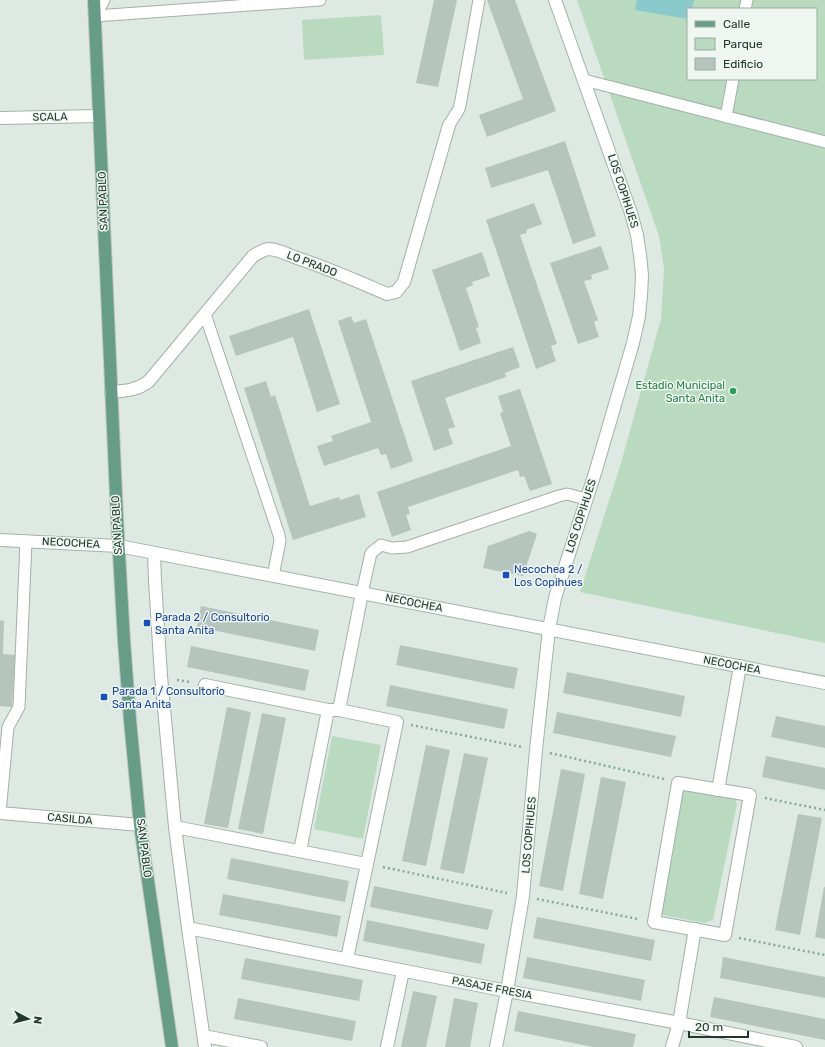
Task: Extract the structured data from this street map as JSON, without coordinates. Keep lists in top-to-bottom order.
{
  "streets": {
    "main road": ["SAN PABLO"],
    "street": [
      "SCALA",
      "LOS COPIHUES",
      "LO PRADO",
      "NECOCHEA",
      "CASILDA",
      "PASAJE FRESIA"
    ]
  },
  "crossings": [
    ["SCALA", "SAN PABLO"],
    ["LOS COPIHUES", "NECOCHEA"],
    ["LOS COPIHUES", "PASAJE FRESIA"],
    ["SAN PABLO", "LO PRADO"],
    ["SAN PABLO", "NECOCHEA"],
    ["SAN PABLO", "CASILDA"]
  ],
  "places": {
    "other": ["Estadio Municipal Santa Anita"],
    "transit": ["Necochea 2 / Los Copihues", "Parada 2 / Consultorio Santa Anita", "Parada 1 / Consultorio Santa Anita"]
  },
  "legend": ["Calle", "Parque", "Edificio"],
  "scale_bar": "20 m",
  "north": "right"
}
